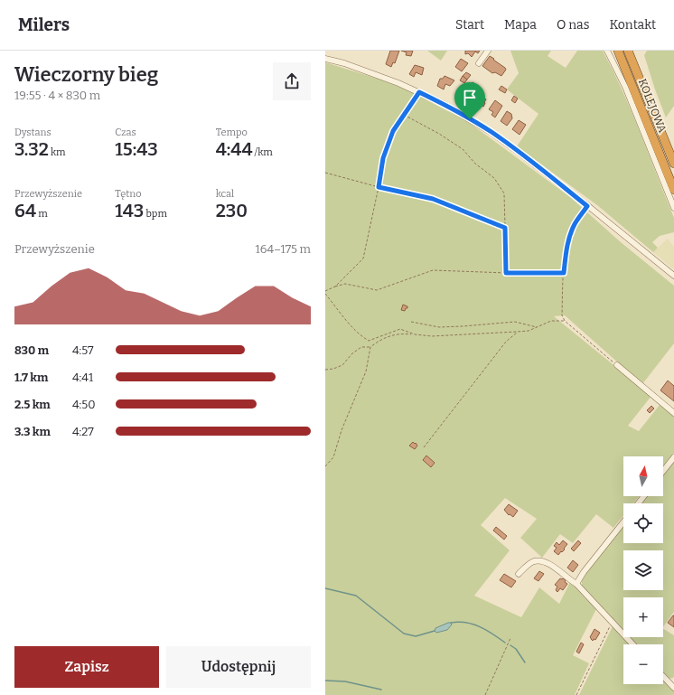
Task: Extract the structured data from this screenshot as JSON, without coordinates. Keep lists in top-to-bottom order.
{
  "streets": {
    "highway": ["KOLEJOWA"]
  },
  "north": "top",
  "page": {
    "header": "Milers",
    "nav": [
      "Start",
      "Mapa",
      "O nas",
      "Kontakt"
    ],
    "heading": ["Wieczorny bieg", "19:55 · 4 × 830 m"],
    "stats": [
      ["Dystans", "3.32 km"],
      ["Czas", "15:43"],
      ["Tempo", "4:44 /km"],
      ["Przewyższenie", "64 m"],
      ["Tętno", "143 bpm"],
      ["kcal", "230"]
    ],
    "chart": ["Przewyższenie", "164–175 m"],
    "list": [
      {
        "name": "830 m",
        "note": "4:57"
      },
      {
        "name": "1.7 km",
        "note": "4:41"
      },
      {
        "name": "2.5 km",
        "note": "4:50"
      },
      {
        "name": "3.3 km",
        "note": "4:27"
      }
    ],
    "map_buttons": ["+", "−"],
    "buttons": ["Zapisz", "Udostępnij"]
  }
}
